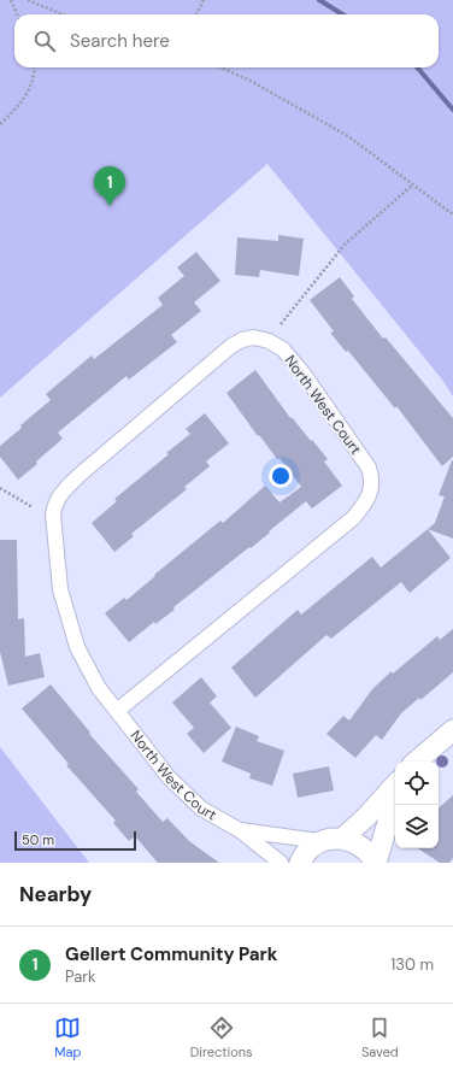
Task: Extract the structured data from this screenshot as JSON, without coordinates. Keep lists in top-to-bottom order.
{
  "streets": {
    "street": ["North West Court"]
  },
  "scale_bar": "50 m",
  "page": {
    "search": "Search here",
    "pins": "1",
    "scale": "50 m",
    "heading": "Nearby",
    "list": [
      {
        "mark": "1",
        "name": "Gellert Community Park",
        "note": "Park",
        "value": "130 m"
      }
    ],
    "nav": ["Map", "Directions", "Saved"]
  }
}
